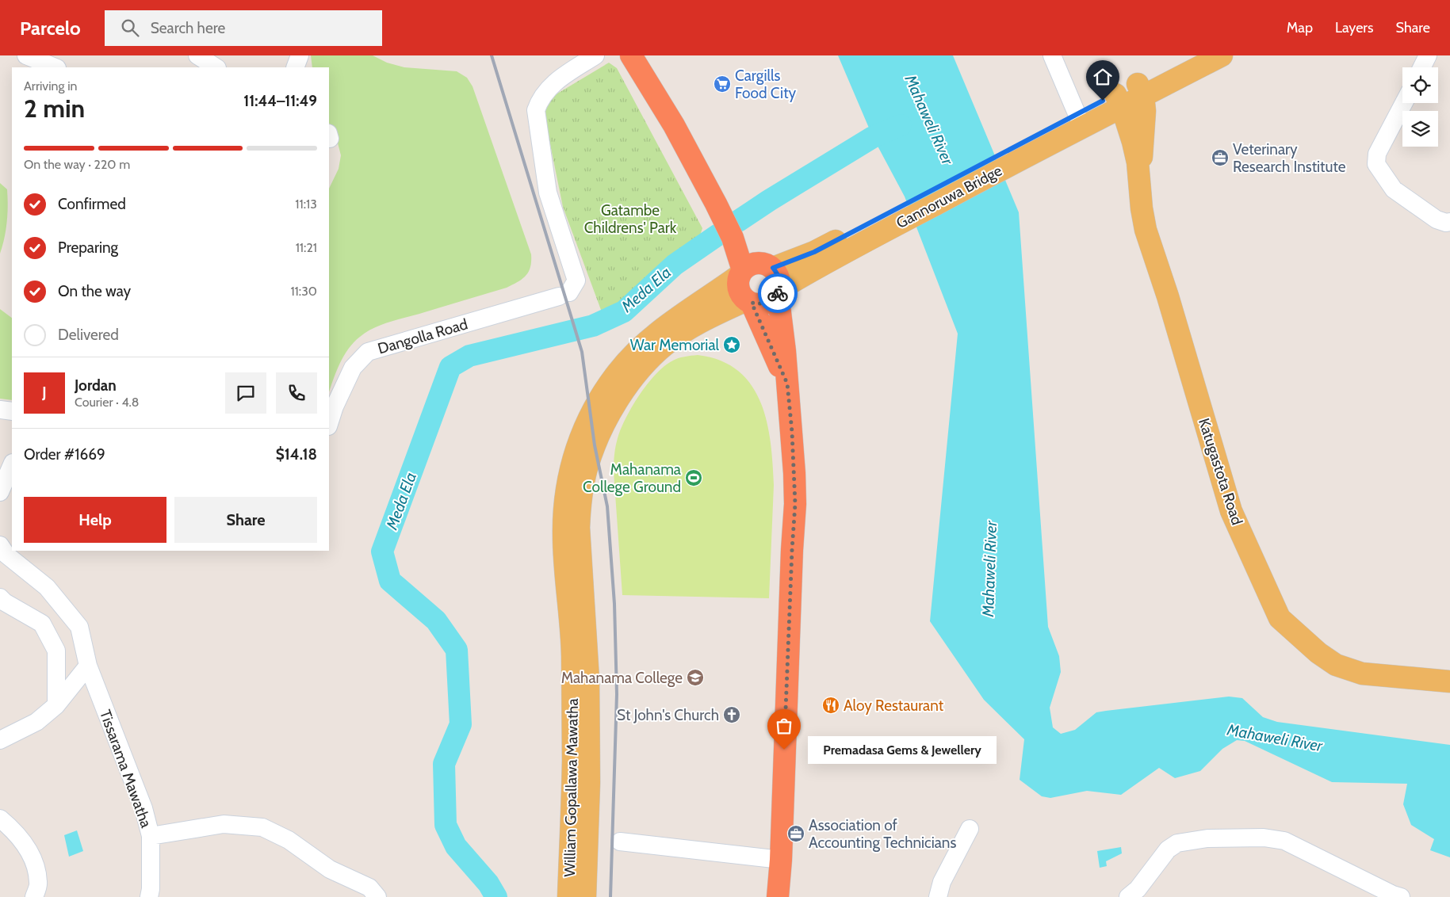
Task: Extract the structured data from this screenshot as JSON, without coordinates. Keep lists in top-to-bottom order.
{
  "streets": {
    "main road": ["Gannoruwa Bridge", "Katugastota Road", "William Gopallawa Mawatha"],
    "street": ["Dangolla Road", "Tissarama Mawatha"]
  },
  "crossings": [
    ["Gannoruwa Bridge", "Katugastota Road"]
  ],
  "water": ["Mahaweli River", "Meda Ela"],
  "parks": ["Gatambe Childrens' Park"],
  "places": {
    "supermarket": ["Cargills Food City"],
    "office": ["Veterinary Research Institute", "Association of Accounting Technicians"],
    "place": ["War Memorial"],
    "sports": ["Mahanama College Ground"],
    "school or university": ["Mahanama College"],
    "restaurant": ["Aloy Restaurant"],
    "church": ["St John's Church"],
    "other": ["Premadasa Gems & Jewellery"]
  },
  "page": {
    "header": "Parcelo",
    "search": "Search here",
    "nav": ["Map", "Layers", "Share"],
    "heading": ["2 min", "Arriving in", "11:44–11:49"],
    "panel": [
      "Jordan",
      "Courier · 4.8",
      "Order #1669",
      "$14.18"
    ],
    "bar": "On the way · 220 m",
    "list": [
      ["Confirmed", "11:13"],
      ["Preparing", "11:21"],
      ["On the way", "11:30"],
      "Delivered"
    ],
    "round": "J",
    "buttons": ["Help", "Share"],
    "bubble": "Premadasa Gems & Jewellery"
  }
}
